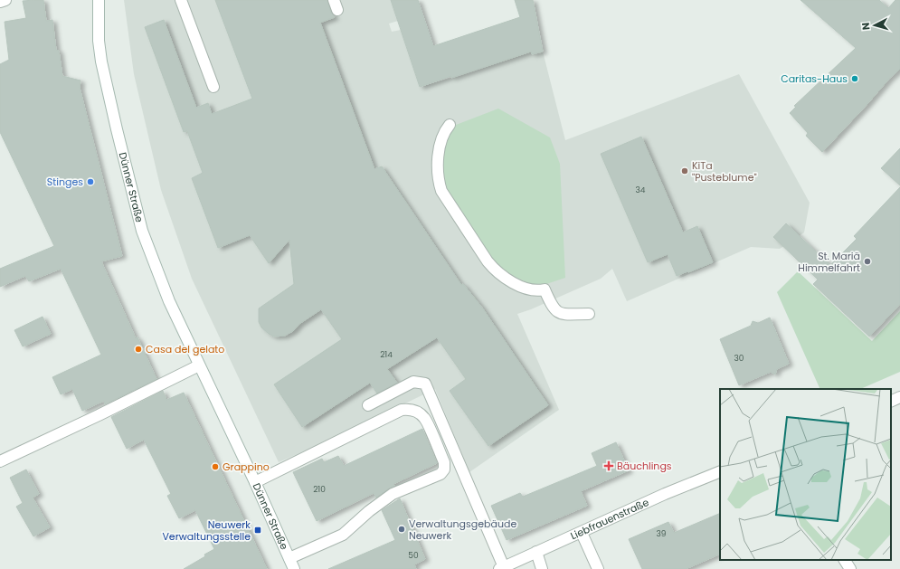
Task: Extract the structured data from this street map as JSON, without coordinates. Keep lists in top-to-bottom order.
{
  "streets": {
    "street": ["Dünner Straße", "Liebfrauenstraße"]
  },
  "places": {
    "other": [
      "Caritas-Haus",
      "KiTa \"Pusteblume\"",
      "Stinges",
      "St. Mariä Himmelfahrt",
      "Casa del gelato",
      "Grappino",
      "Verwaltungsgebäude Neuwerk"
    ],
    "health": ["Bäuchlings"],
    "transit": ["Neuwerk Verwaltungsstelle"]
  },
  "house_numbers": [
    "34",
    "214",
    "30",
    "210",
    "39",
    "50"
  ],
  "north": "left"
}
